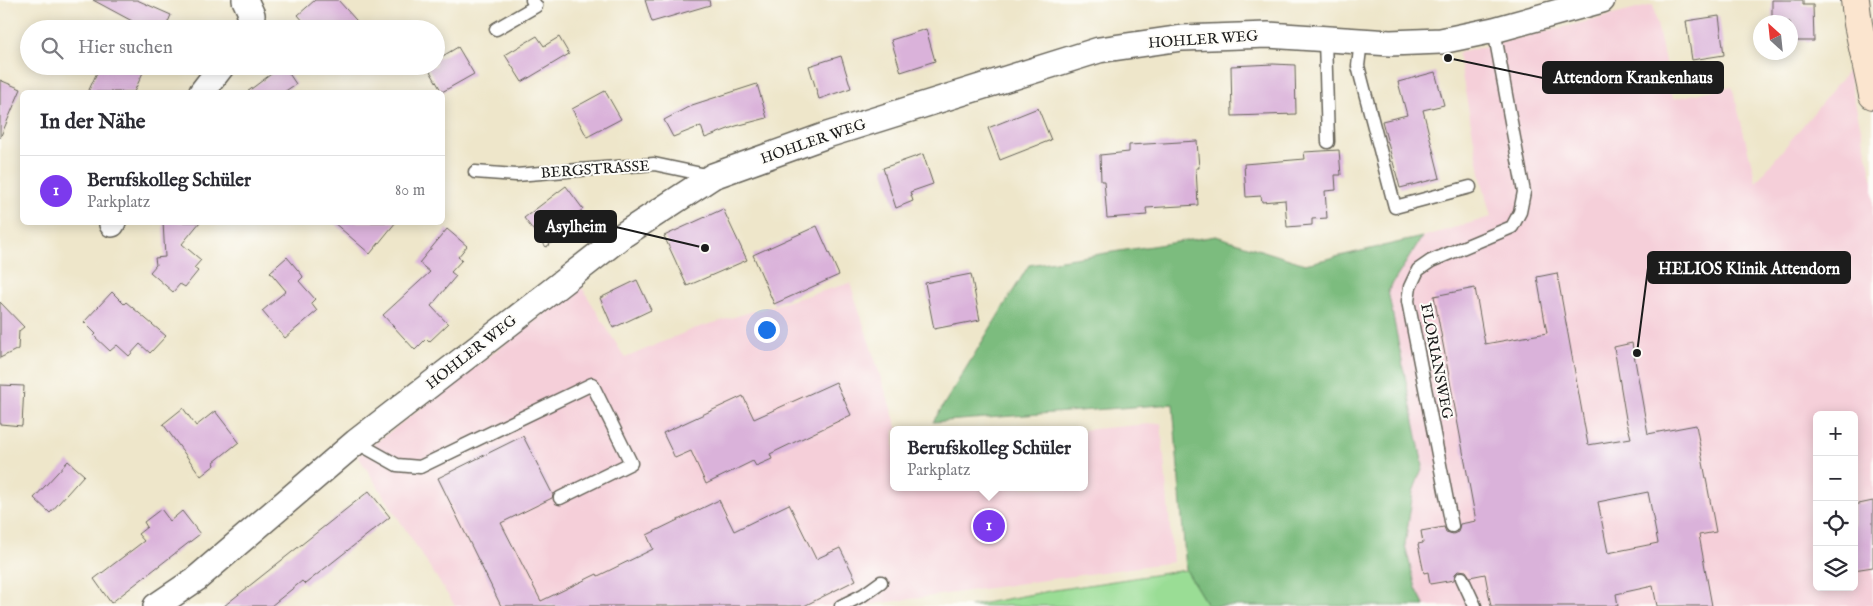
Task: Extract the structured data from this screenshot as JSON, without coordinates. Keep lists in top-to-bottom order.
{
  "streets": {
    "street": ["HOHLER WEG"],
    "lane": ["BERGSTRASSE", "FLORIANSWEG"]
  },
  "crossings": [
    ["HOHLER WEG", "BERGSTRASSE"],
    ["HOHLER WEG", "FLORIANSWEG"]
  ],
  "places": ["Attendorn Krankenhaus", "Asylheim", "HELIOS Klinik Attendorn"],
  "north": "top left",
  "page": {
    "search": "Hier suchen",
    "heading": "In der Nähe",
    "list": [
      {
        "mark": "1",
        "name": "Berufskolleg Schüler",
        "note": "Parkplatz",
        "value": "80 m"
      }
    ],
    "map_buttons": ["+", "−"],
    "popup": ["Berufskolleg Schüler", "Parkplatz"],
    "pins": "1"
  }
}
